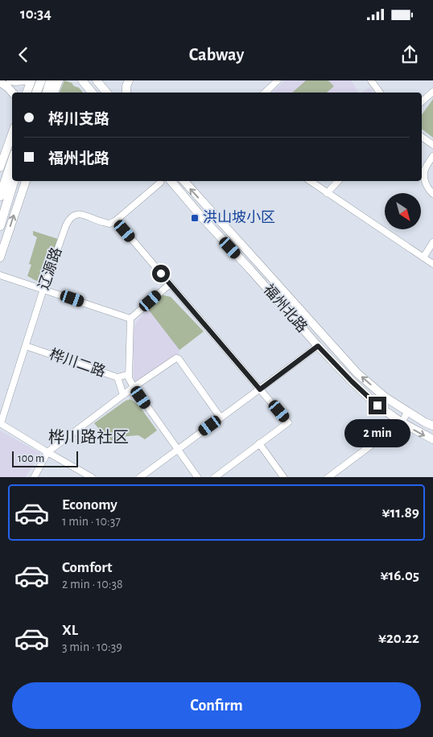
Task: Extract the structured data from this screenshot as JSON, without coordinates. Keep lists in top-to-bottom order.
{
  "streets": {
    "main road": ["福州北路"],
    "street": ["辽源路", "桦川二路"]
  },
  "crossings": [
    ["辽源路", "桦川二路"]
  ],
  "districts": ["桦川路社区"],
  "places": {
    "transit": ["洪山坡小区"]
  },
  "scale_bar": "100 m",
  "north": "bottom right",
  "page": {
    "status": "10:34",
    "header": "Cabway",
    "banner": ["桦川支路", "福州北路"],
    "bubble": "2 min",
    "scale": "100 m",
    "list": [
      {
        "name": "Economy",
        "note": "1 min · 10:37",
        "value": "¥11.89"
      },
      {
        "name": "Comfort",
        "note": "2 min · 10:38",
        "value": "¥16.05"
      },
      {
        "name": "XL",
        "note": "3 min · 10:39",
        "value": "¥20.22"
      }
    ],
    "buttons": "Confirm"
  }
}
